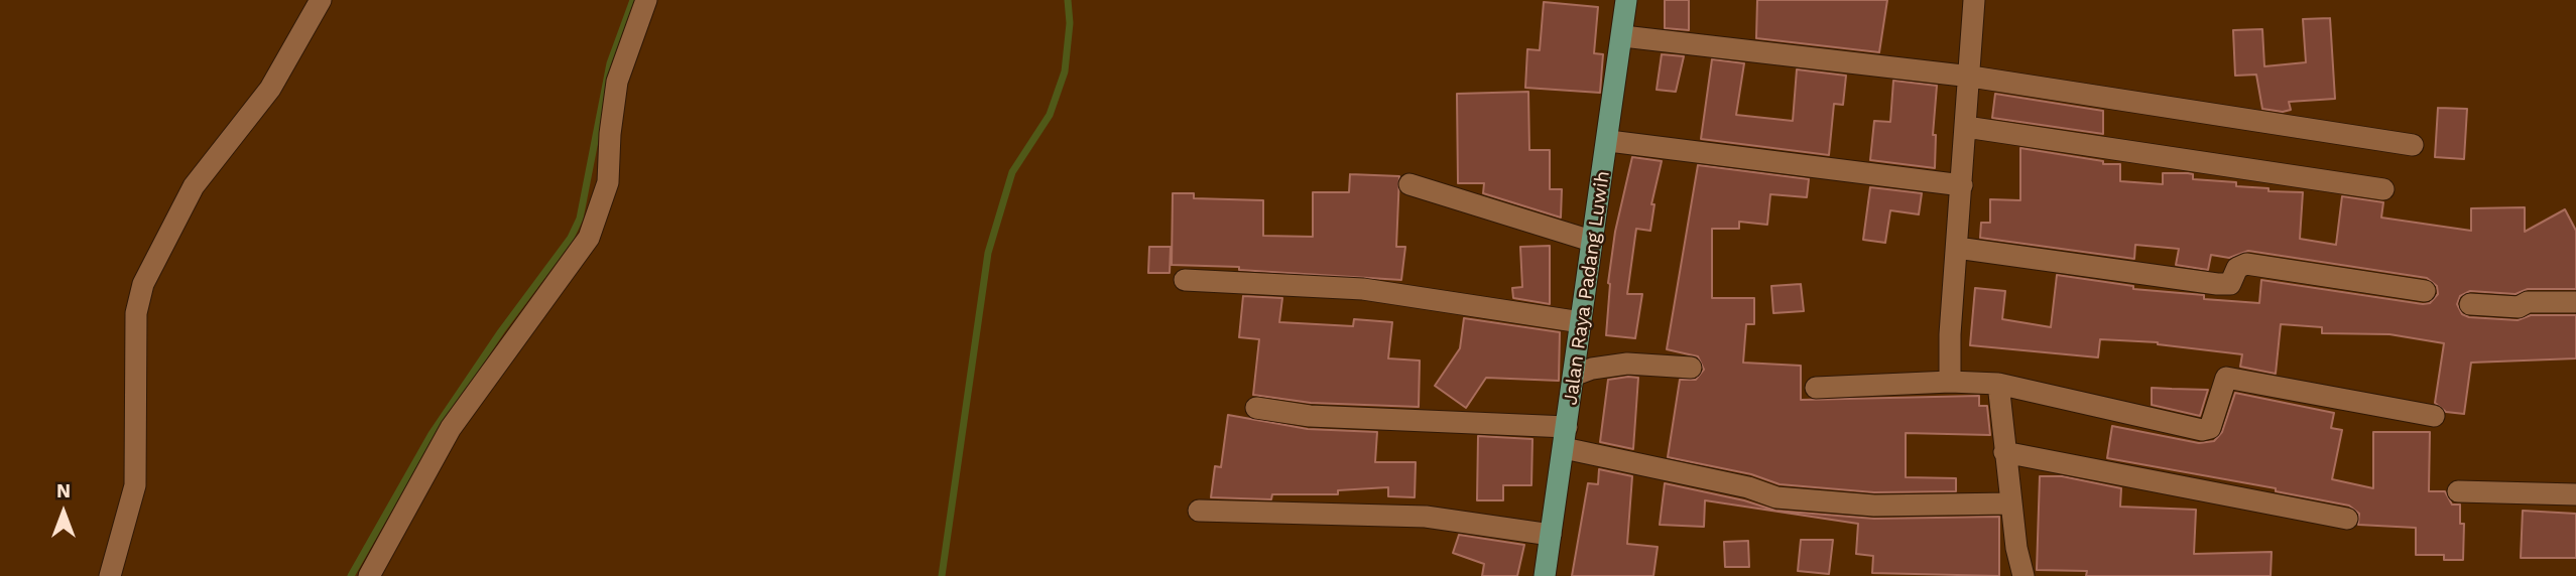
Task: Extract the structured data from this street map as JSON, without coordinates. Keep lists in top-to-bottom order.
{
  "streets": {
    "main road": ["Jalan Raya Padang Luwih"]
  },
  "north": "top"
}
